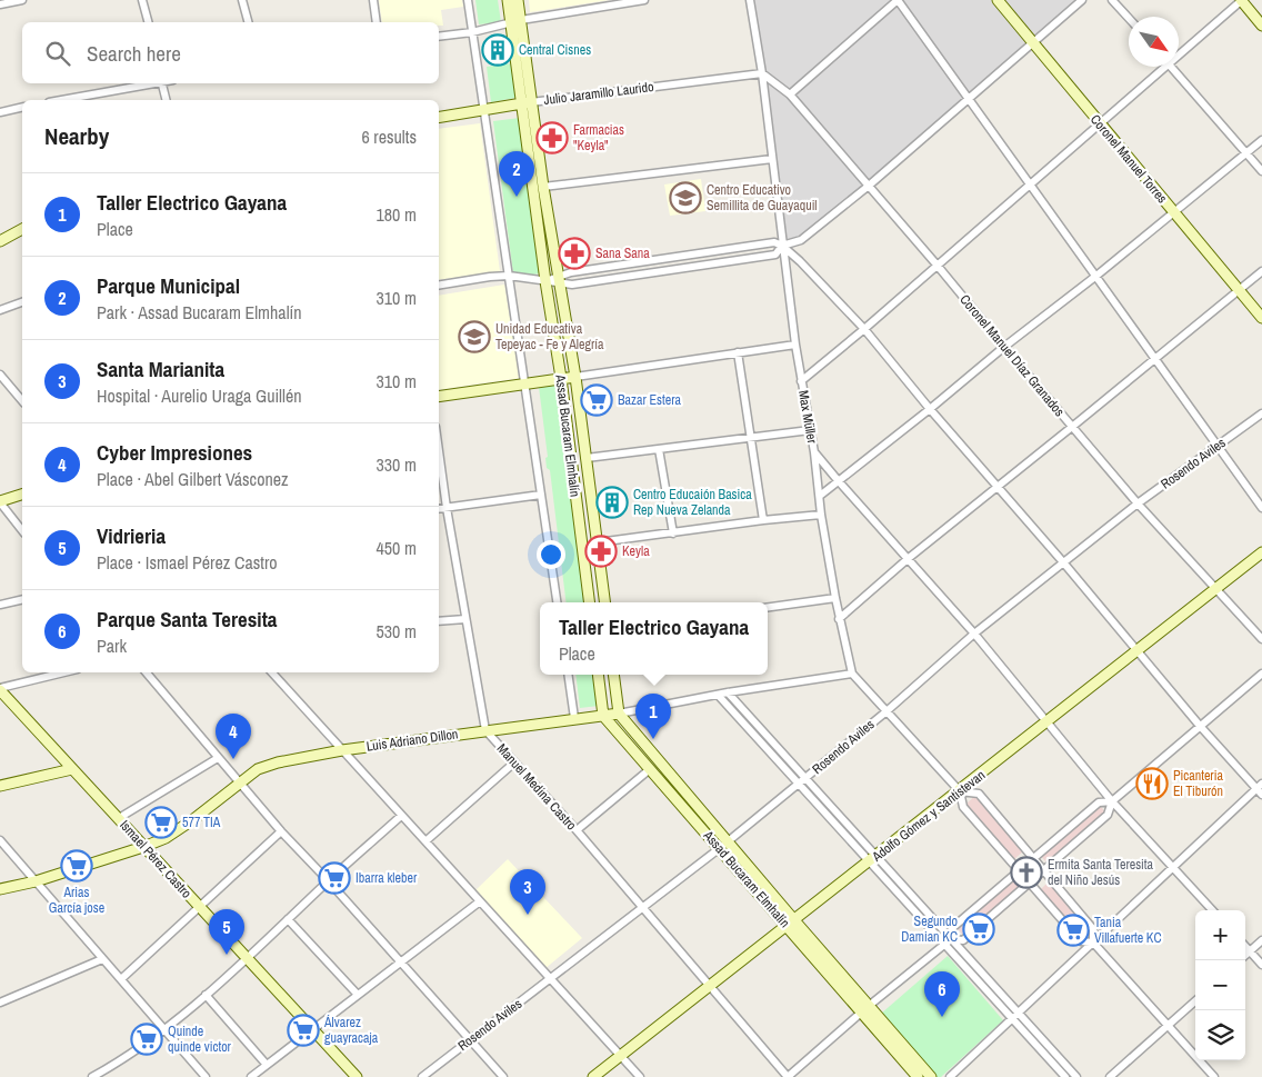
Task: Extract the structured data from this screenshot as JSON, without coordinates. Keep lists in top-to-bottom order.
{
  "streets": {
    "street": [
      "Julio Jaramillo Laurido",
      "Coronel Manuel Torres",
      "Coronel Manuel Díaz Granados",
      "Max Müller",
      "Assad Bucaram Elmhalín",
      "Rosendo Aviles",
      "Luis Adriano Dillon",
      "Manuel Medina Castro",
      "Adolfo Gómez y Santistevan",
      "Ismael Pérez Castro"
    ]
  },
  "crossings": [
    ["Julio Jaramillo Laurido", "Coronel Manuel Díaz Granados"],
    ["Julio Jaramillo Laurido", "Max Müller"],
    ["Julio Jaramillo Laurido", "Assad Bucaram Elmhalín"],
    ["Coronel Manuel Díaz Granados", "Max Müller"],
    ["Coronel Manuel Díaz Granados", "Rosendo Aviles"],
    ["Coronel Manuel Díaz Granados", "Adolfo Gómez y Santistevan"],
    ["Max Müller", "Rosendo Aviles"],
    ["Max Müller", "Luis Adriano Dillon"],
    ["Max Müller", "Adolfo Gómez y Santistevan"],
    ["Assad Bucaram Elmhalín", "Rosendo Aviles"],
    ["Assad Bucaram Elmhalín", "Luis Adriano Dillon"],
    ["Assad Bucaram Elmhalín", "Adolfo Gómez y Santistevan"],
    ["Rosendo Aviles", "Manuel Medina Castro"],
    ["Luis Adriano Dillon", "Manuel Medina Castro"],
    ["Luis Adriano Dillon", "Ismael Pérez Castro"],
    ["Manuel Medina Castro", "Adolfo Gómez y Santistevan"]
  ],
  "places": {
    "building": ["Central Cisnes", "Centro Educaión Basica Rep Nueva Zelanda"],
    "pharmacy": ["Farmacias \"Keyla\"", "Sana Sana", "Keyla"],
    "school or university": ["Centro Educativo Semillita de Guayaquil", "Unidad Educativa Tepeyac - Fe y Alegría"],
    "supermarket": [
      "Bazar Estera",
      "577 TIA",
      "Arias García jose",
      "Ibarra kleber",
      "Segundo Damian KC",
      "Tania Villafuerte KC",
      "Álvarez guayracaja",
      "Quinde quinde victor"
    ],
    "restaurant": ["Picanteria El Tiburón"],
    "church": ["Ermita Santa Teresita del Niño Jesús"]
  },
  "north": "bottom right",
  "page": {
    "search": "Search here",
    "heading": ["Nearby", "6 results"],
    "pins": [
      "2",
      "1",
      "4",
      "3",
      "5",
      "6"
    ],
    "list": [
      {
        "mark": "1",
        "name": "Taller Electrico Gayana",
        "note": "Place",
        "value": "180 m"
      },
      {
        "mark": "2",
        "name": "Parque Municipal",
        "note": "Park · Assad Bucaram Elmhalín",
        "value": "310 m"
      },
      {
        "mark": "3",
        "name": "Santa Marianita",
        "note": "Hospital · Aurelio Uraga Guillén",
        "value": "310 m"
      },
      {
        "mark": "4",
        "name": "Cyber Impresiones",
        "note": "Place · Abel Gilbert Vásconez",
        "value": "330 m"
      },
      {
        "mark": "5",
        "name": "Vidrieria",
        "note": "Place · Ismael Pérez Castro",
        "value": "450 m"
      },
      {
        "mark": "6",
        "name": "Parque Santa Teresita",
        "note": "Park",
        "value": "530 m"
      }
    ],
    "popup": ["Taller Electrico Gayana", "Place"],
    "map_buttons": ["+", "−"]
  }
}
